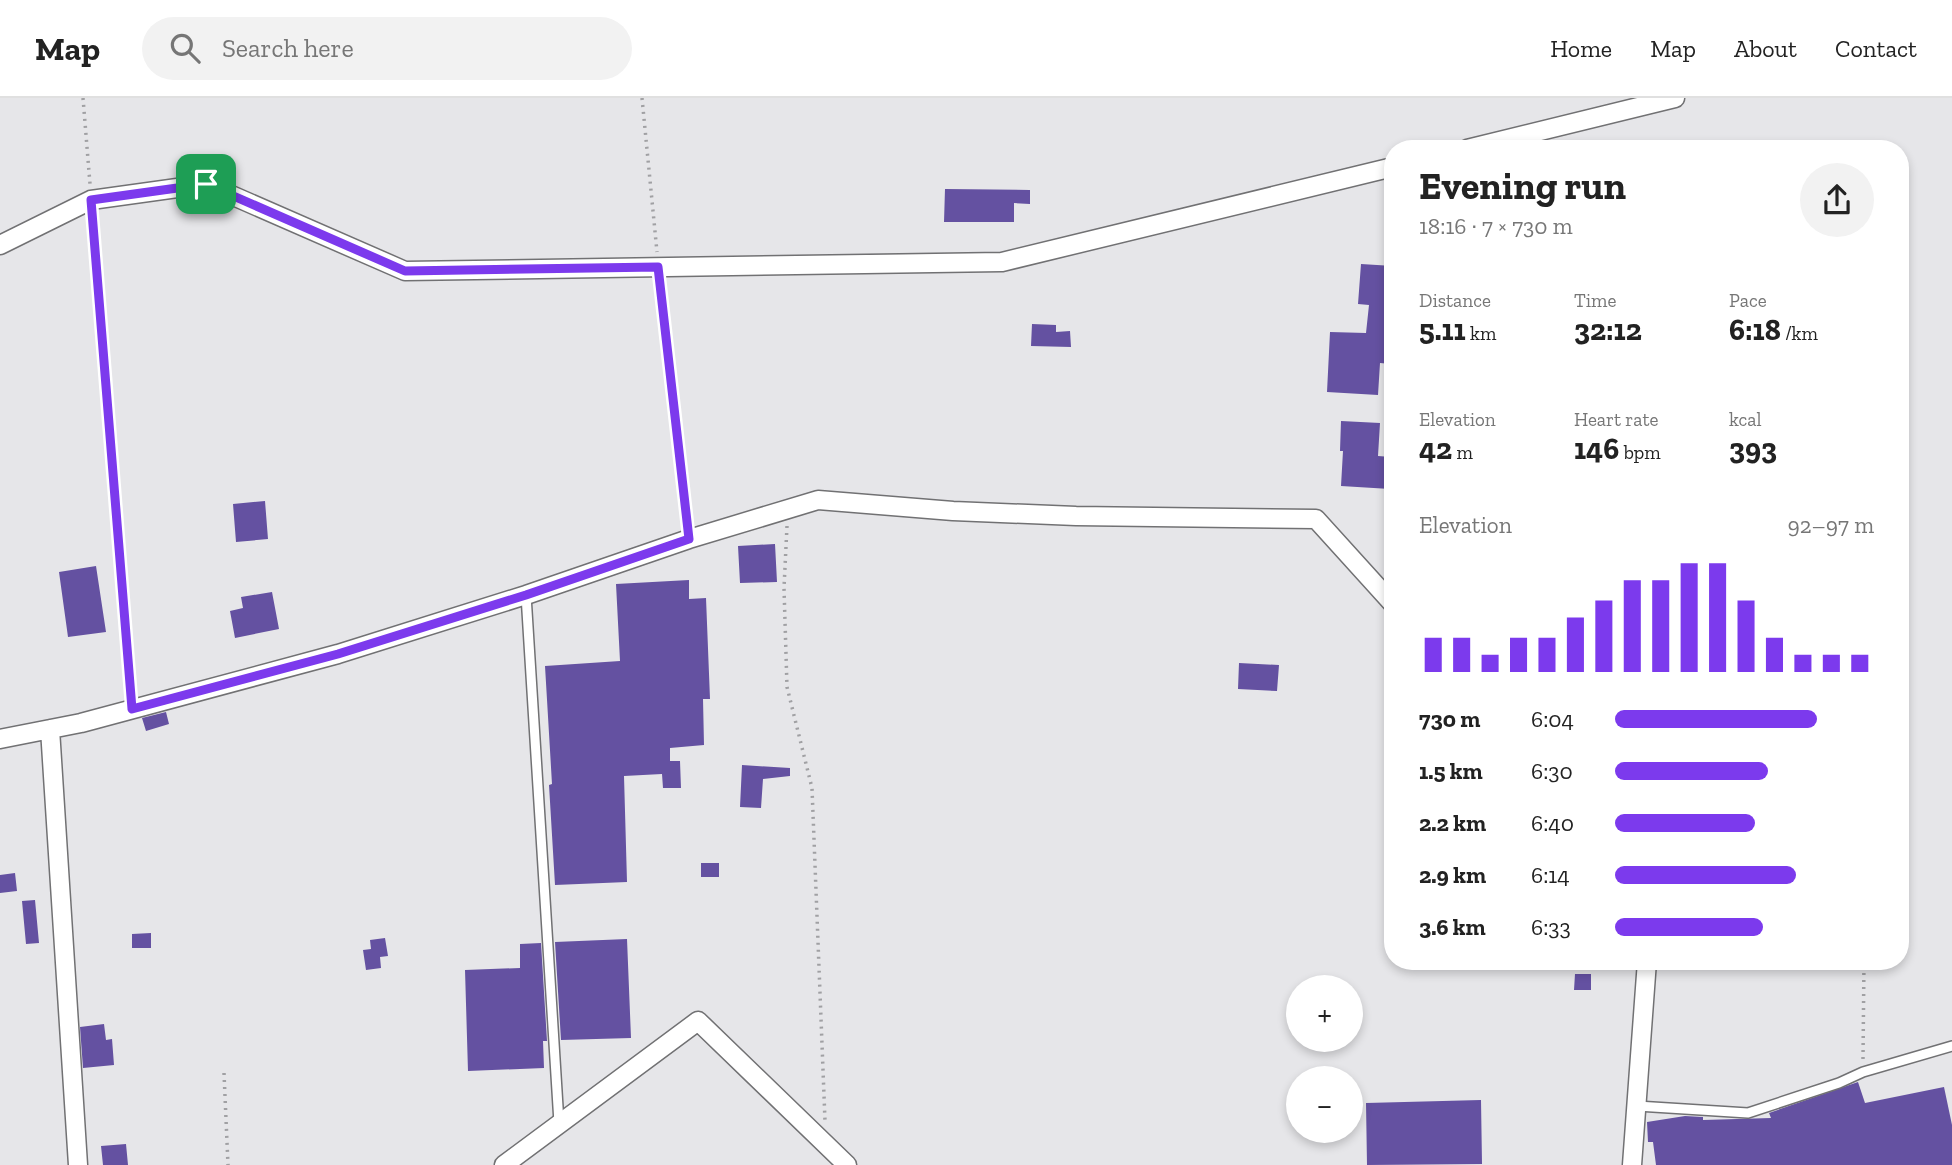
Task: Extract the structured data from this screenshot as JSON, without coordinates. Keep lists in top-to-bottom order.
{
  "page": {
    "header": "Map",
    "search": "Search here",
    "nav": [
      "Home",
      "Map",
      "About",
      "Contact"
    ],
    "heading": ["Evening run", "18:16 · 7 × 730 m"],
    "stats": [
      ["Distance", "5.11 km"],
      ["Time", "32:12"],
      ["Pace", "6:18 /km"],
      ["Elevation", "42 m"],
      ["Heart rate", "146 bpm"],
      ["kcal", "393"]
    ],
    "chart": ["Elevation", "92–97 m"],
    "list": [
      {
        "name": "730 m",
        "note": "6:04"
      },
      {
        "name": "1.5 km",
        "note": "6:30"
      },
      {
        "name": "2.2 km",
        "note": "6:40"
      },
      {
        "name": "2.9 km",
        "note": "6:14"
      },
      {
        "name": "3.6 km",
        "note": "6:33"
      }
    ],
    "map_buttons": ["+", "−"]
  }
}
